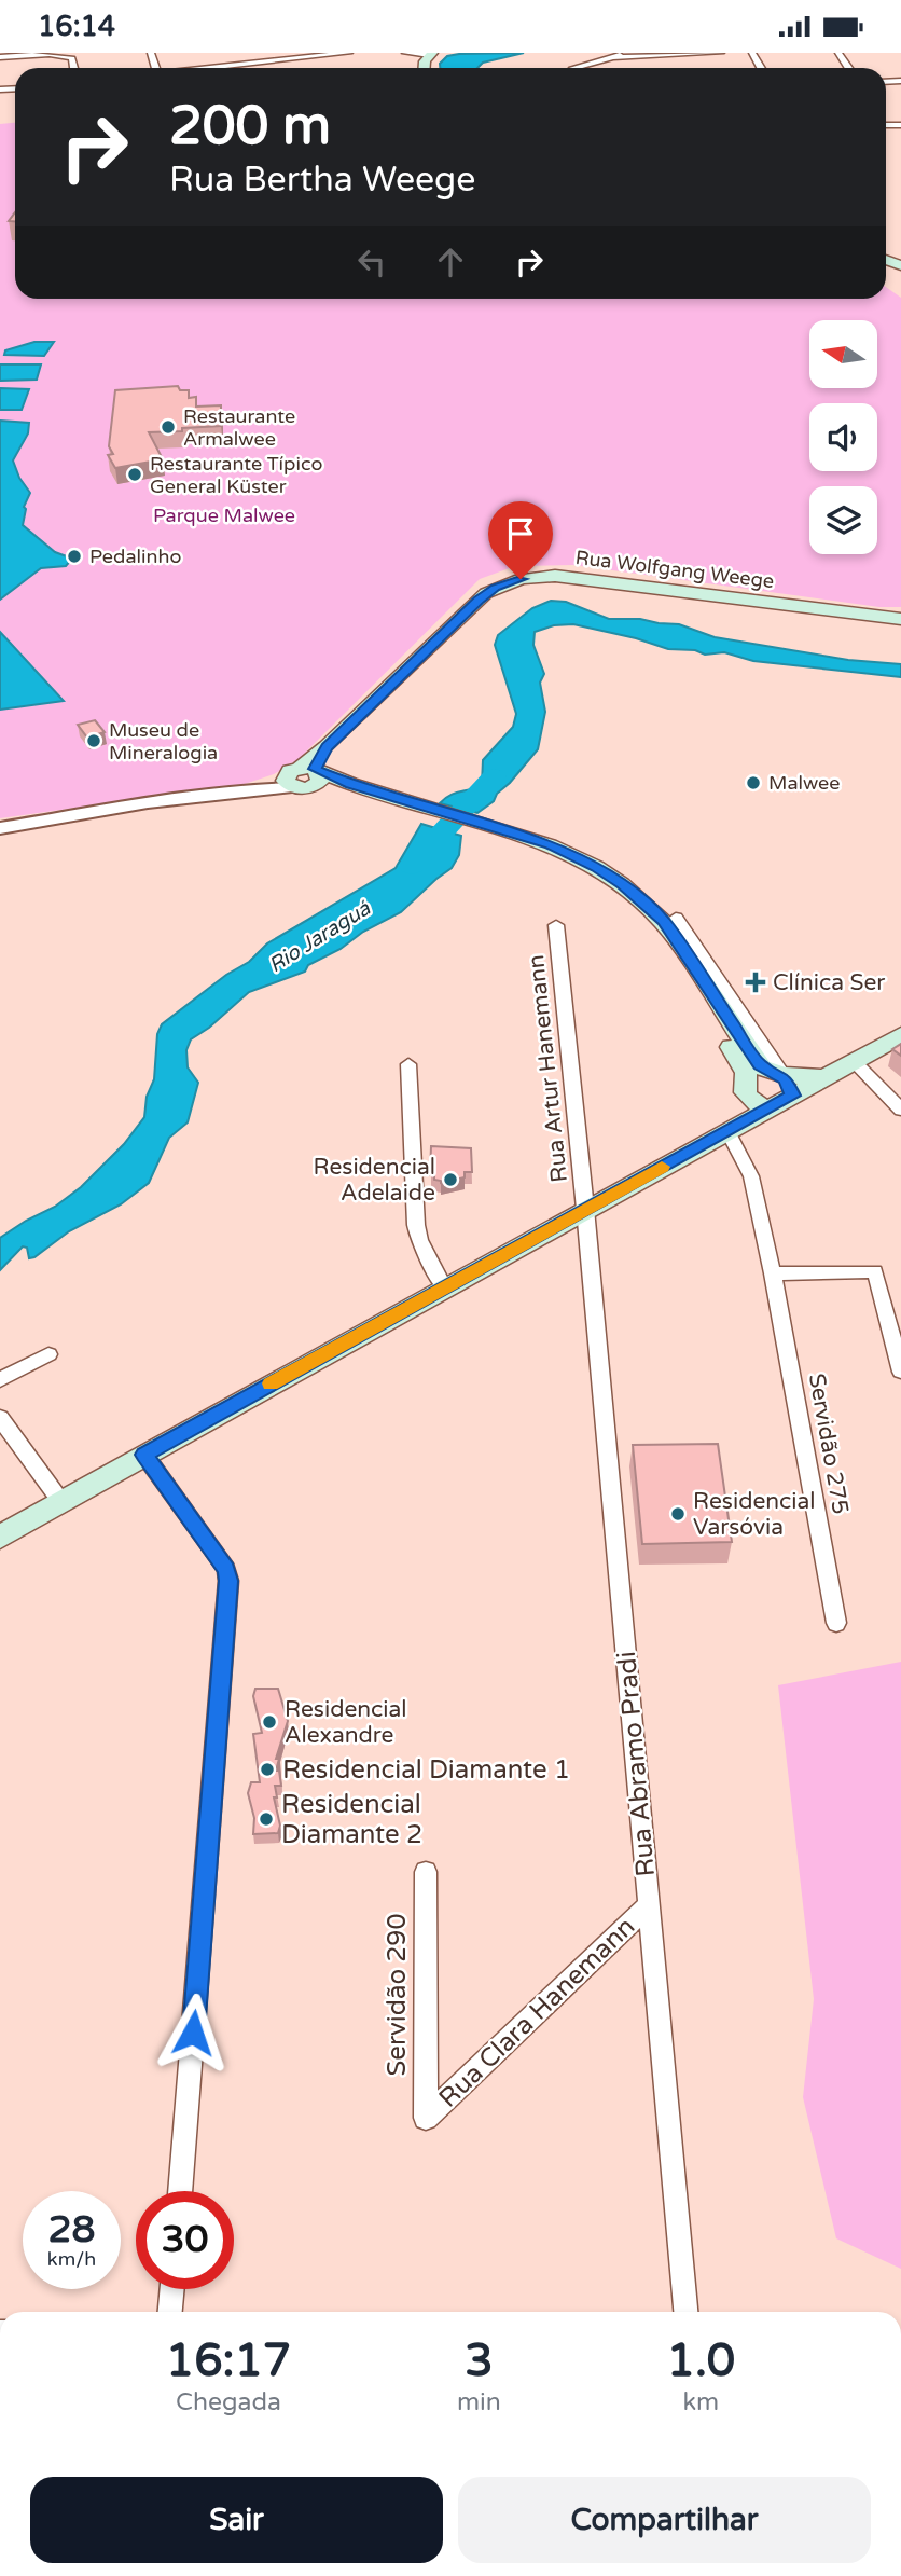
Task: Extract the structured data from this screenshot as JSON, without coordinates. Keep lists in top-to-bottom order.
{
  "streets": {
    "main road": ["Rua Wolfgang Weege"],
    "street": [
      "Rua Artur Hanemann",
      "Servidão 275",
      "Rua Abramo Pradi",
      "Servidão 290",
      "Rua Clara Hanemann"
    ]
  },
  "crossings": [
    ["Rua Artur Hanemann", "Rua Abramo Pradi"],
    ["Rua Abramo Pradi", "Rua Clara Hanemann"],
    ["Servidão 290", "Rua Clara Hanemann"]
  ],
  "water": ["Rio Jaraguá"],
  "parks": ["Parque Malwee"],
  "places": {
    "other": [
      "Restaurante Armalwee",
      "Restaurante Típico General Küster",
      "Pedalinho",
      "Museu de Mineralogia",
      "Malwee",
      "Residencial Adelaide",
      "Residencial Varsóvia",
      "Residencial Alexandre",
      "Residencial Diamante 1",
      "Residencial Diamante 2"
    ],
    "health": ["Clínica Ser"]
  },
  "north": "left",
  "page": {
    "status": "16:14",
    "turn": ["200 m", "Rua Bertha Weege"],
    "speed": "28 km/h",
    "limit": "30",
    "eta": [
      "16:17",
      "Chegada",
      "3",
      "min",
      "1.0",
      "km"
    ],
    "buttons": ["Sair", "Compartilhar"]
  }
}
